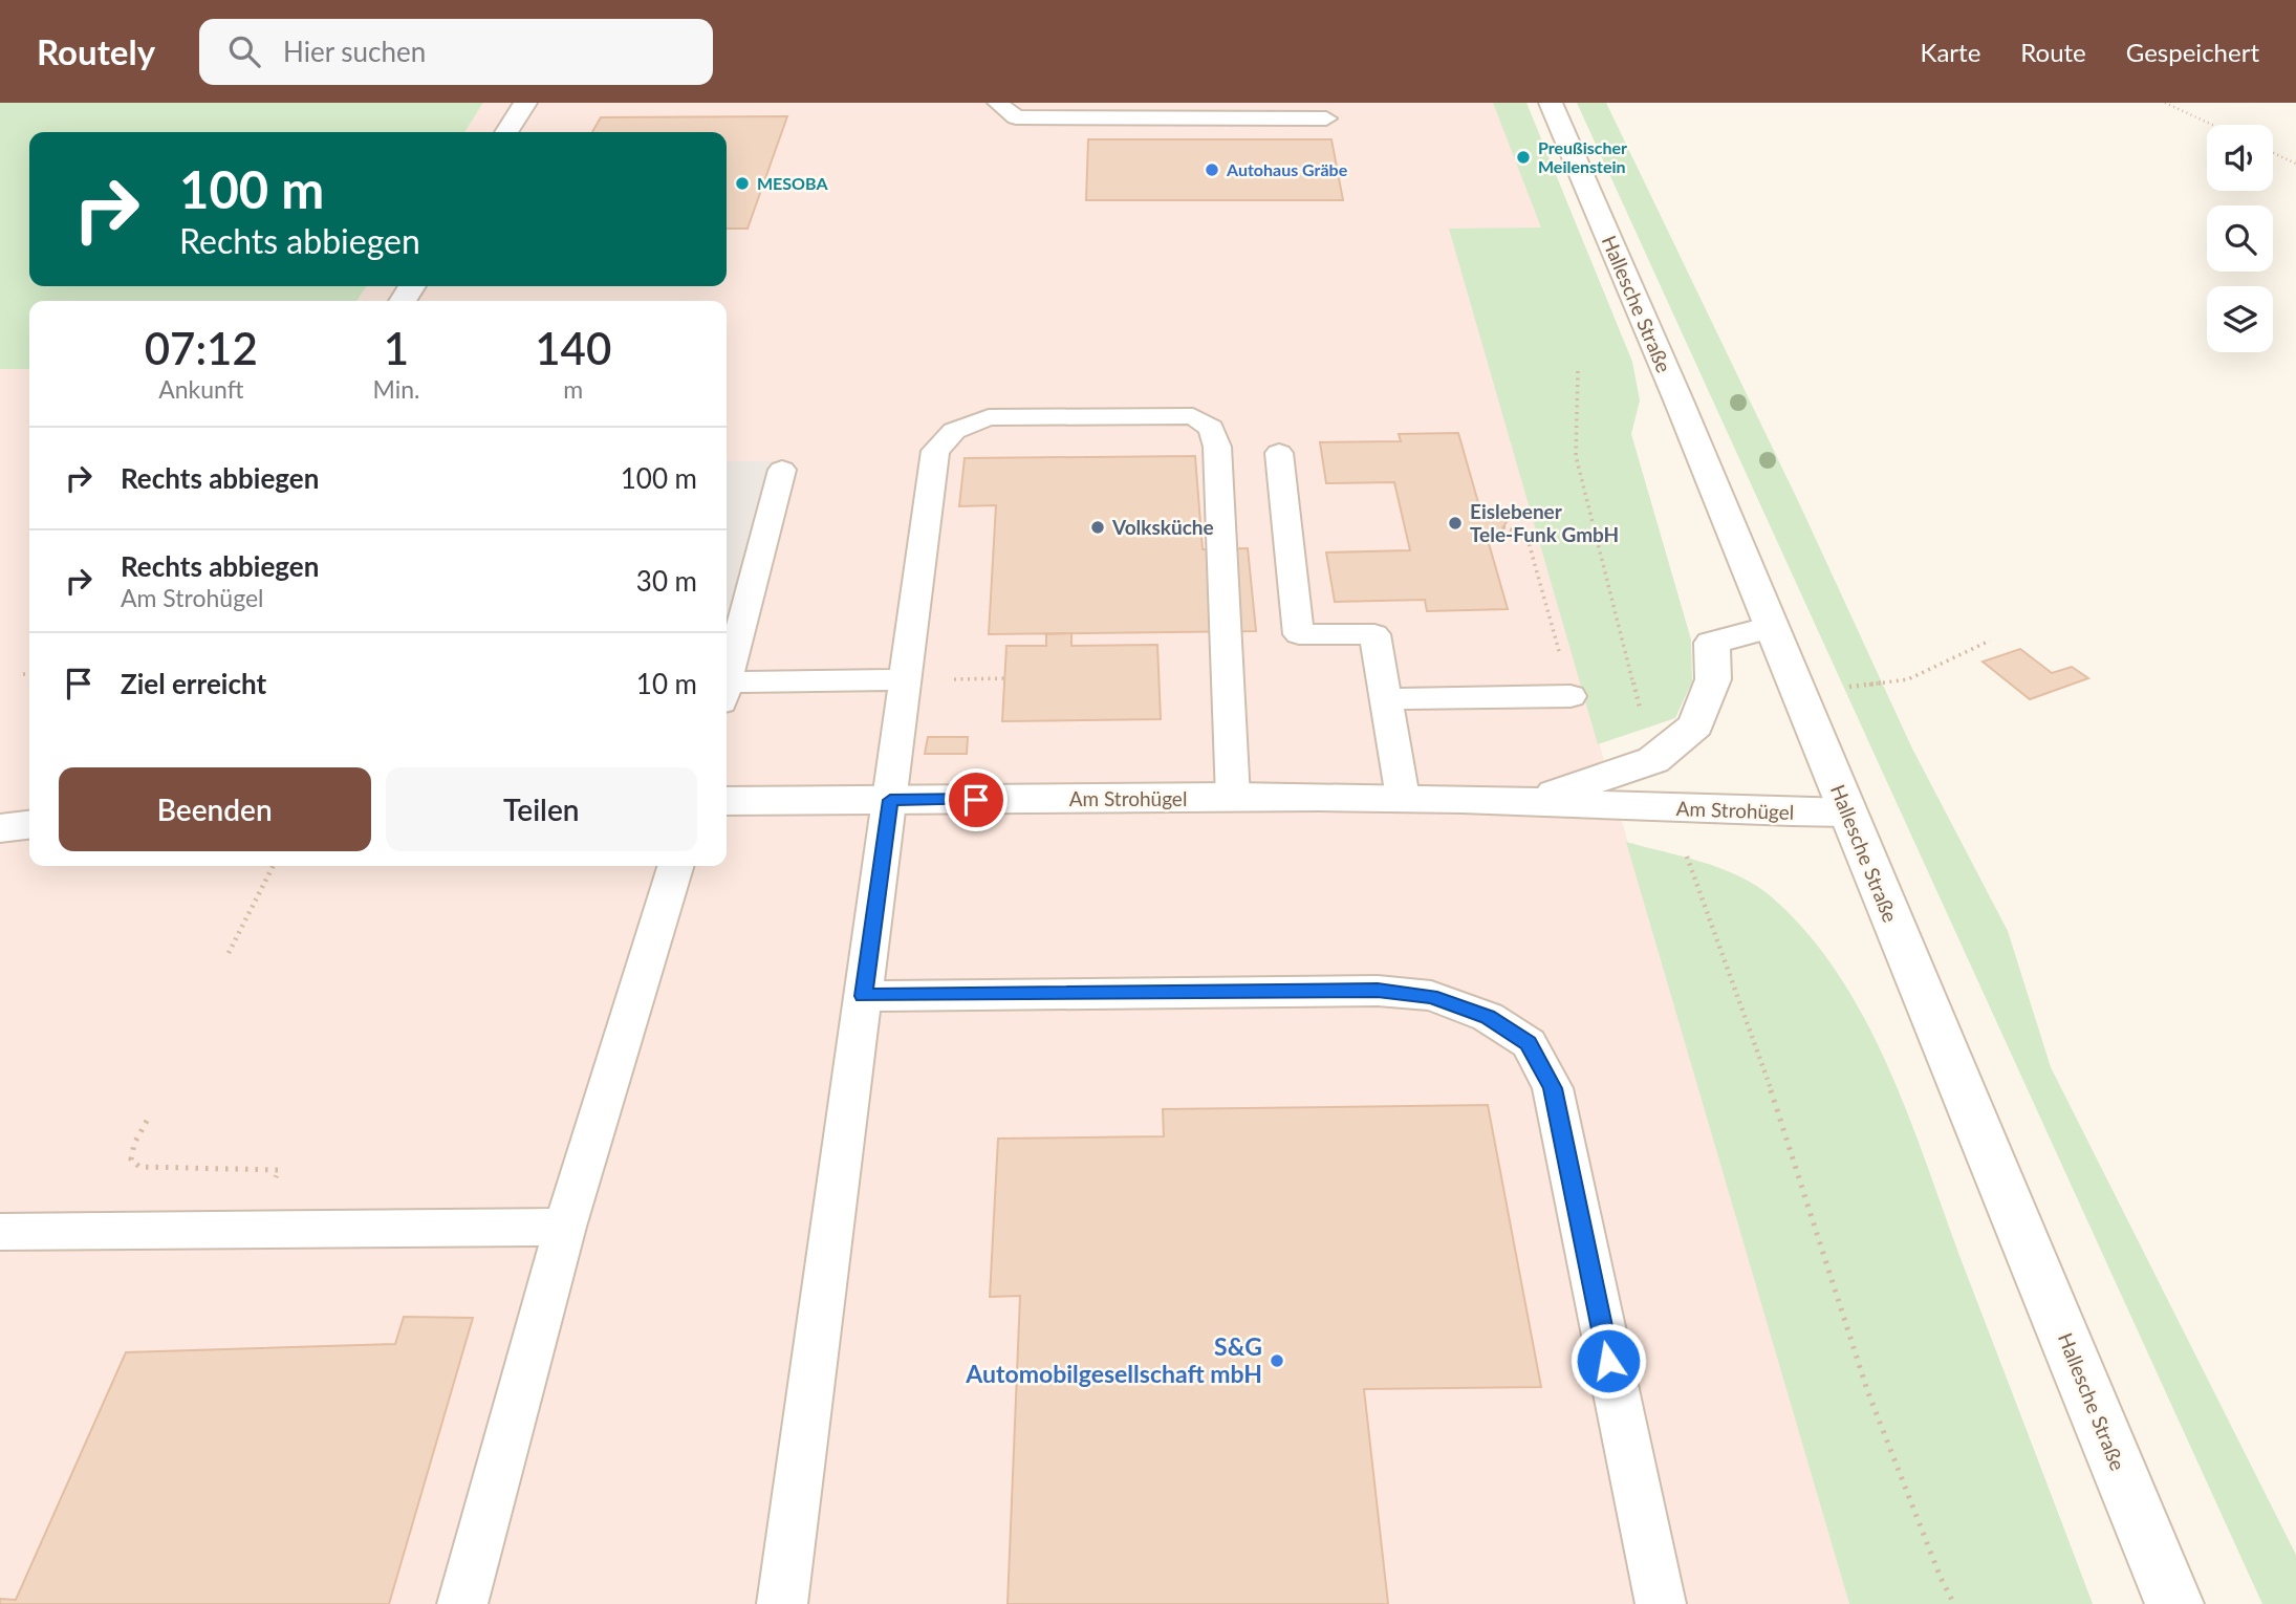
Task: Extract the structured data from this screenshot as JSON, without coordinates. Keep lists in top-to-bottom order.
{
  "streets": {
    "main road": ["Hallesche Straße", "Am Strohügel"]
  },
  "crossings": [
    ["Hallesche Straße", "Am Strohügel"]
  ],
  "places": [
    "Preußischer Meilenstein",
    "Autohaus Gräbe",
    "MESOBA",
    "Eislebener Tele-Funk GmbH",
    "Volksküche",
    "S&G Automobilgesellschaft mbH"
  ],
  "page": {
    "header": "Routely",
    "search": "Hier suchen",
    "nav": ["Karte", "Route", "Gespeichert"],
    "turn": ["100 m", "Rechts abbiegen"],
    "eta": [
      "07:12",
      "Ankunft",
      "1",
      "Min.",
      "140",
      "m"
    ],
    "list": [
      {
        "name": "Rechts abbiegen",
        "value": "100 m"
      },
      {
        "name": "Rechts abbiegen",
        "note": "Am Strohügel",
        "value": "30 m"
      },
      {
        "name": "Ziel erreicht",
        "value": "10 m"
      }
    ],
    "buttons": ["Beenden", "Teilen"]
  }
}
